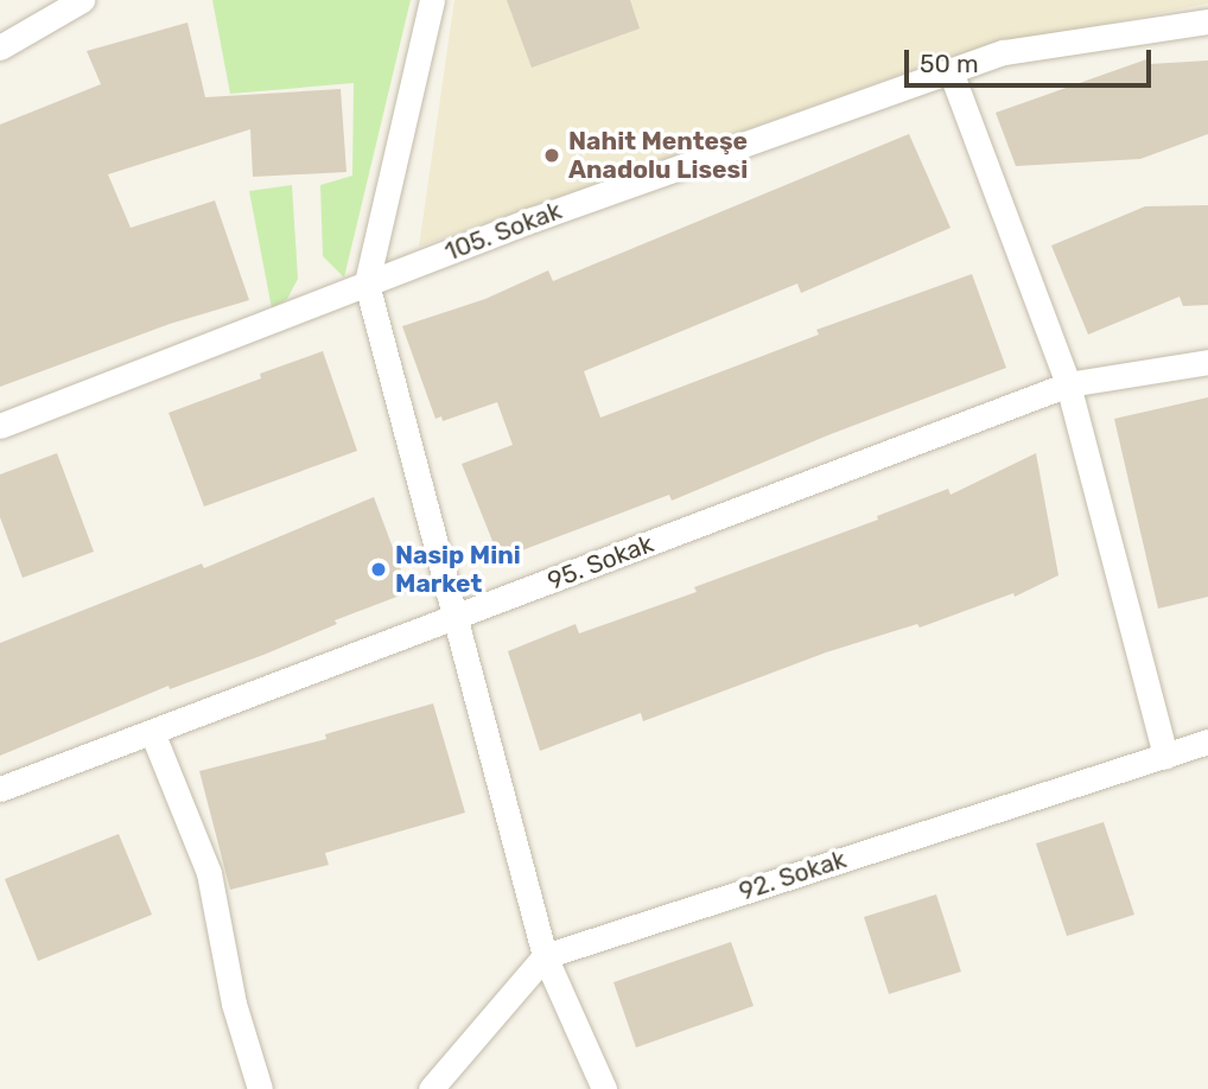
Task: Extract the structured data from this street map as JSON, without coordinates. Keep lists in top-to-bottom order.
{
  "streets": {
    "street": ["105. Sokak", "95. Sokak", "92. Sokak"]
  },
  "places": ["Nahit Menteşe Anadolu Lisesi", "Nasip Mini Market"],
  "scale_bar": "50 m"
}
